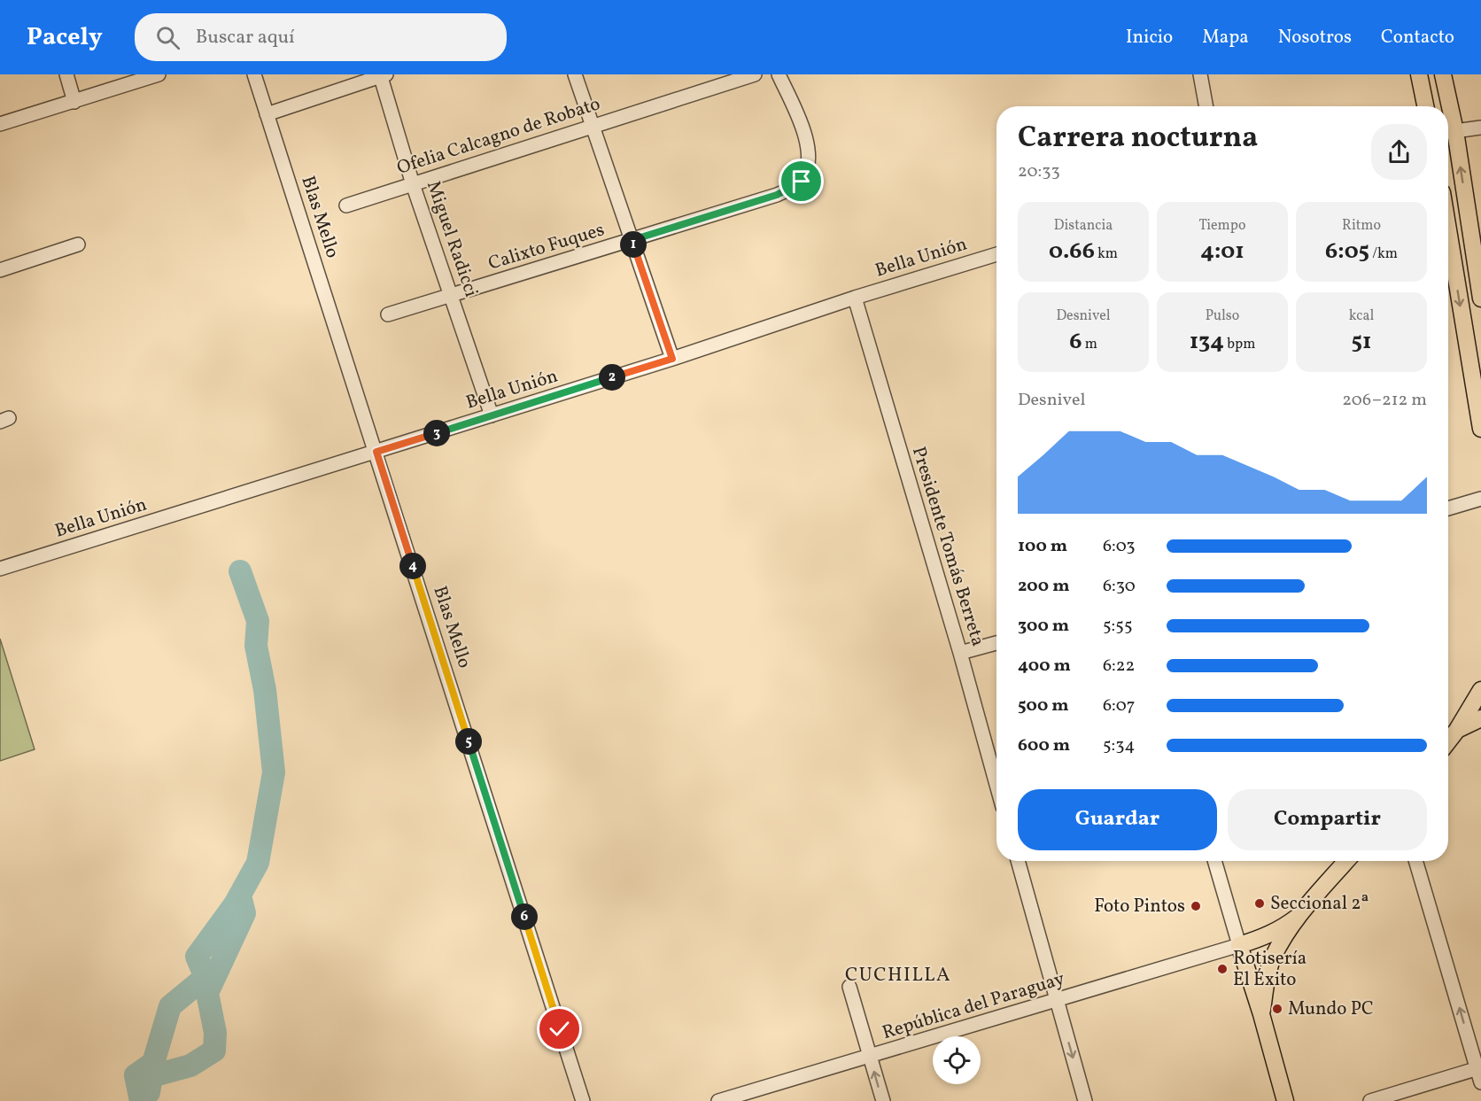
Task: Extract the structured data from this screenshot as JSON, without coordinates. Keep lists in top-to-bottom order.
{
  "streets": {
    "street": [
      "Ofelia Calcagno de Robato",
      "Blas Mello",
      "Miguel Radicci",
      "Calixto Fuques",
      "Bella Unión",
      "Presidente Tomás Berreta",
      "República del Paraguay"
    ]
  },
  "crossings": [
    ["Ofelia Calcagno de Robato", "Miguel Radicci"],
    ["Blas Mello", "Bella Unión"],
    ["Miguel Radicci", "Calixto Fuques"],
    ["Miguel Radicci", "Bella Unión"],
    ["Bella Unión", "Presidente Tomás Berreta"]
  ],
  "districts": ["CUCHILLA"],
  "places": [
    "Seccional 2ª",
    "Foto Pintos",
    "Rotisería El Éxito",
    "Mundo PC"
  ],
  "page": {
    "header": "Pacely",
    "search": "Buscar aquí",
    "nav": [
      "Inicio",
      "Mapa",
      "Nosotros",
      "Contacto"
    ],
    "heading": ["Carrera nocturna", "20:33"],
    "stats": [
      ["Distancia", "0.66 km"],
      ["Tiempo", "4:01"],
      ["Ritmo", "6:05 /km"],
      ["Desnivel", "6 m"],
      ["Pulso", "134 bpm"],
      ["kcal", "51"]
    ],
    "pins": [
      "1",
      "2",
      "3",
      "4",
      "5",
      "6"
    ],
    "chart": ["Desnivel", "206–212 m"],
    "list": [
      {
        "name": "100 m",
        "note": "6:03"
      },
      {
        "name": "200 m",
        "note": "6:30"
      },
      {
        "name": "300 m",
        "note": "5:55"
      },
      {
        "name": "400 m",
        "note": "6:22"
      },
      {
        "name": "500 m",
        "note": "6:07"
      },
      {
        "name": "600 m",
        "note": "5:34"
      }
    ],
    "buttons": ["Guardar", "Compartir"]
  }
}
